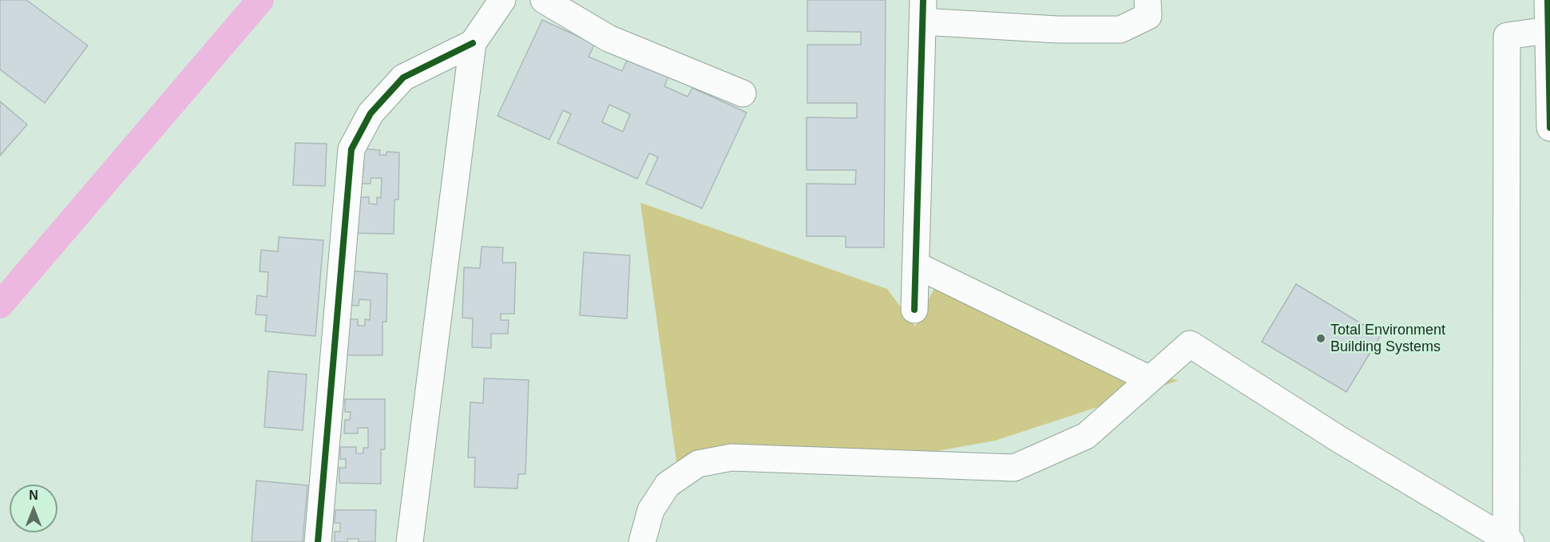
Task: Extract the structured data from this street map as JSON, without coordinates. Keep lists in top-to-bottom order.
{
  "places": ["Total Environment Building Systems"],
  "north": "top"
}
